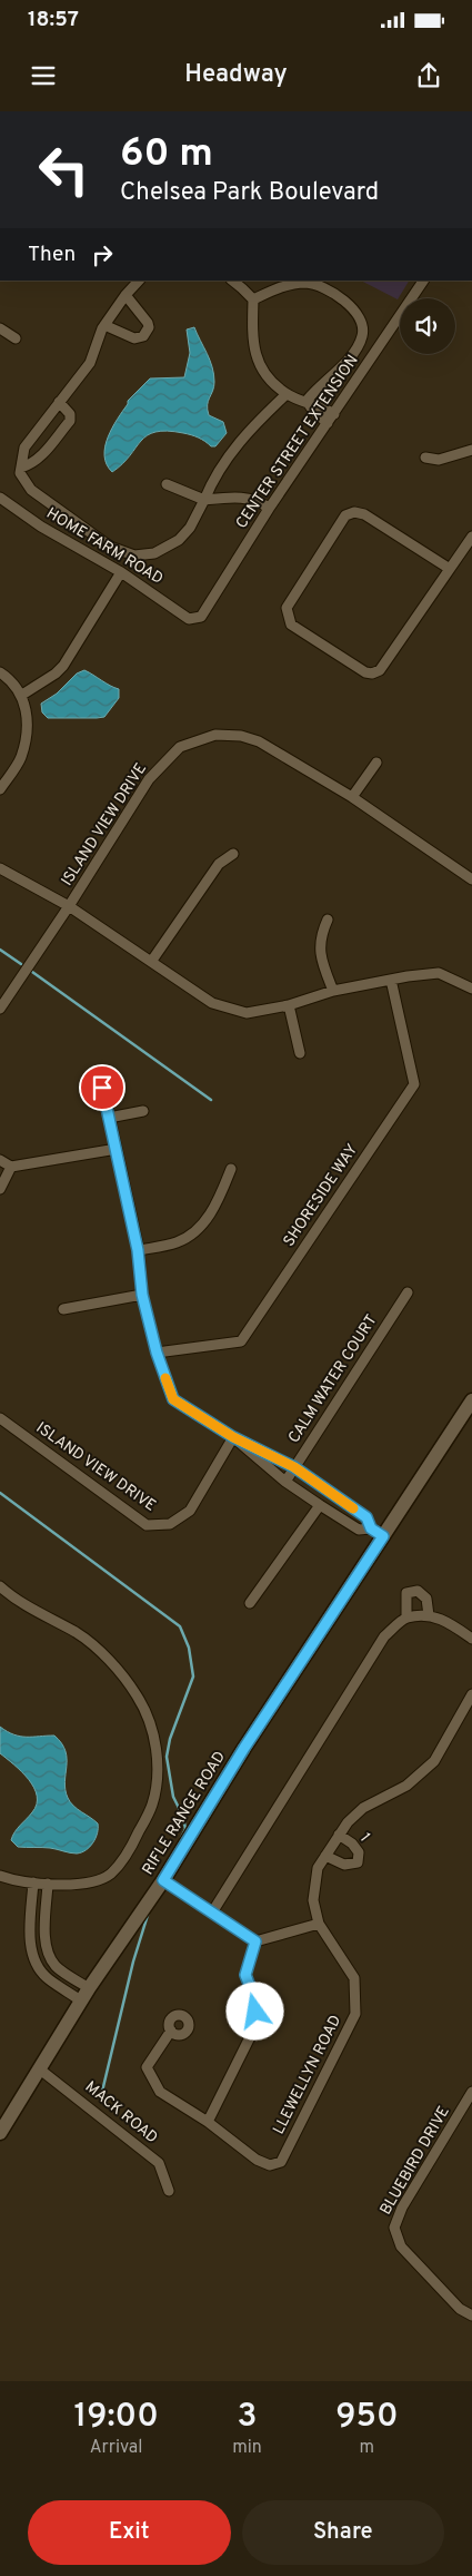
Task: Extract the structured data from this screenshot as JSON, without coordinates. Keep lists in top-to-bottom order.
{
  "streets": {
    "main road": ["RIFLE RANGE ROAD"],
    "street": [
      "CENTER STREET EXTENSION",
      "HOME FARM ROAD",
      "ISLAND VIEW DRIVE",
      "SHORESIDE WAY",
      "CALM WATER COURT",
      "1",
      "LLEWELLYN ROAD",
      "MACK ROAD",
      "BLUEBIRD DRIVE"
    ]
  },
  "crossings": [
    ["CENTER STREET EXTENSION", "HOME FARM ROAD"],
    ["RIFLE RANGE ROAD", "MACK ROAD"],
    ["1", "LLEWELLYN ROAD"]
  ],
  "page": {
    "status": "18:57",
    "header": "Headway",
    "turn": ["60 m", "Chelsea Park Boulevard"],
    "then": "Then",
    "eta": [
      "19:00",
      "Arrival",
      "3",
      "min",
      "950",
      "m"
    ],
    "buttons": ["Exit", "Share"]
  }
}
